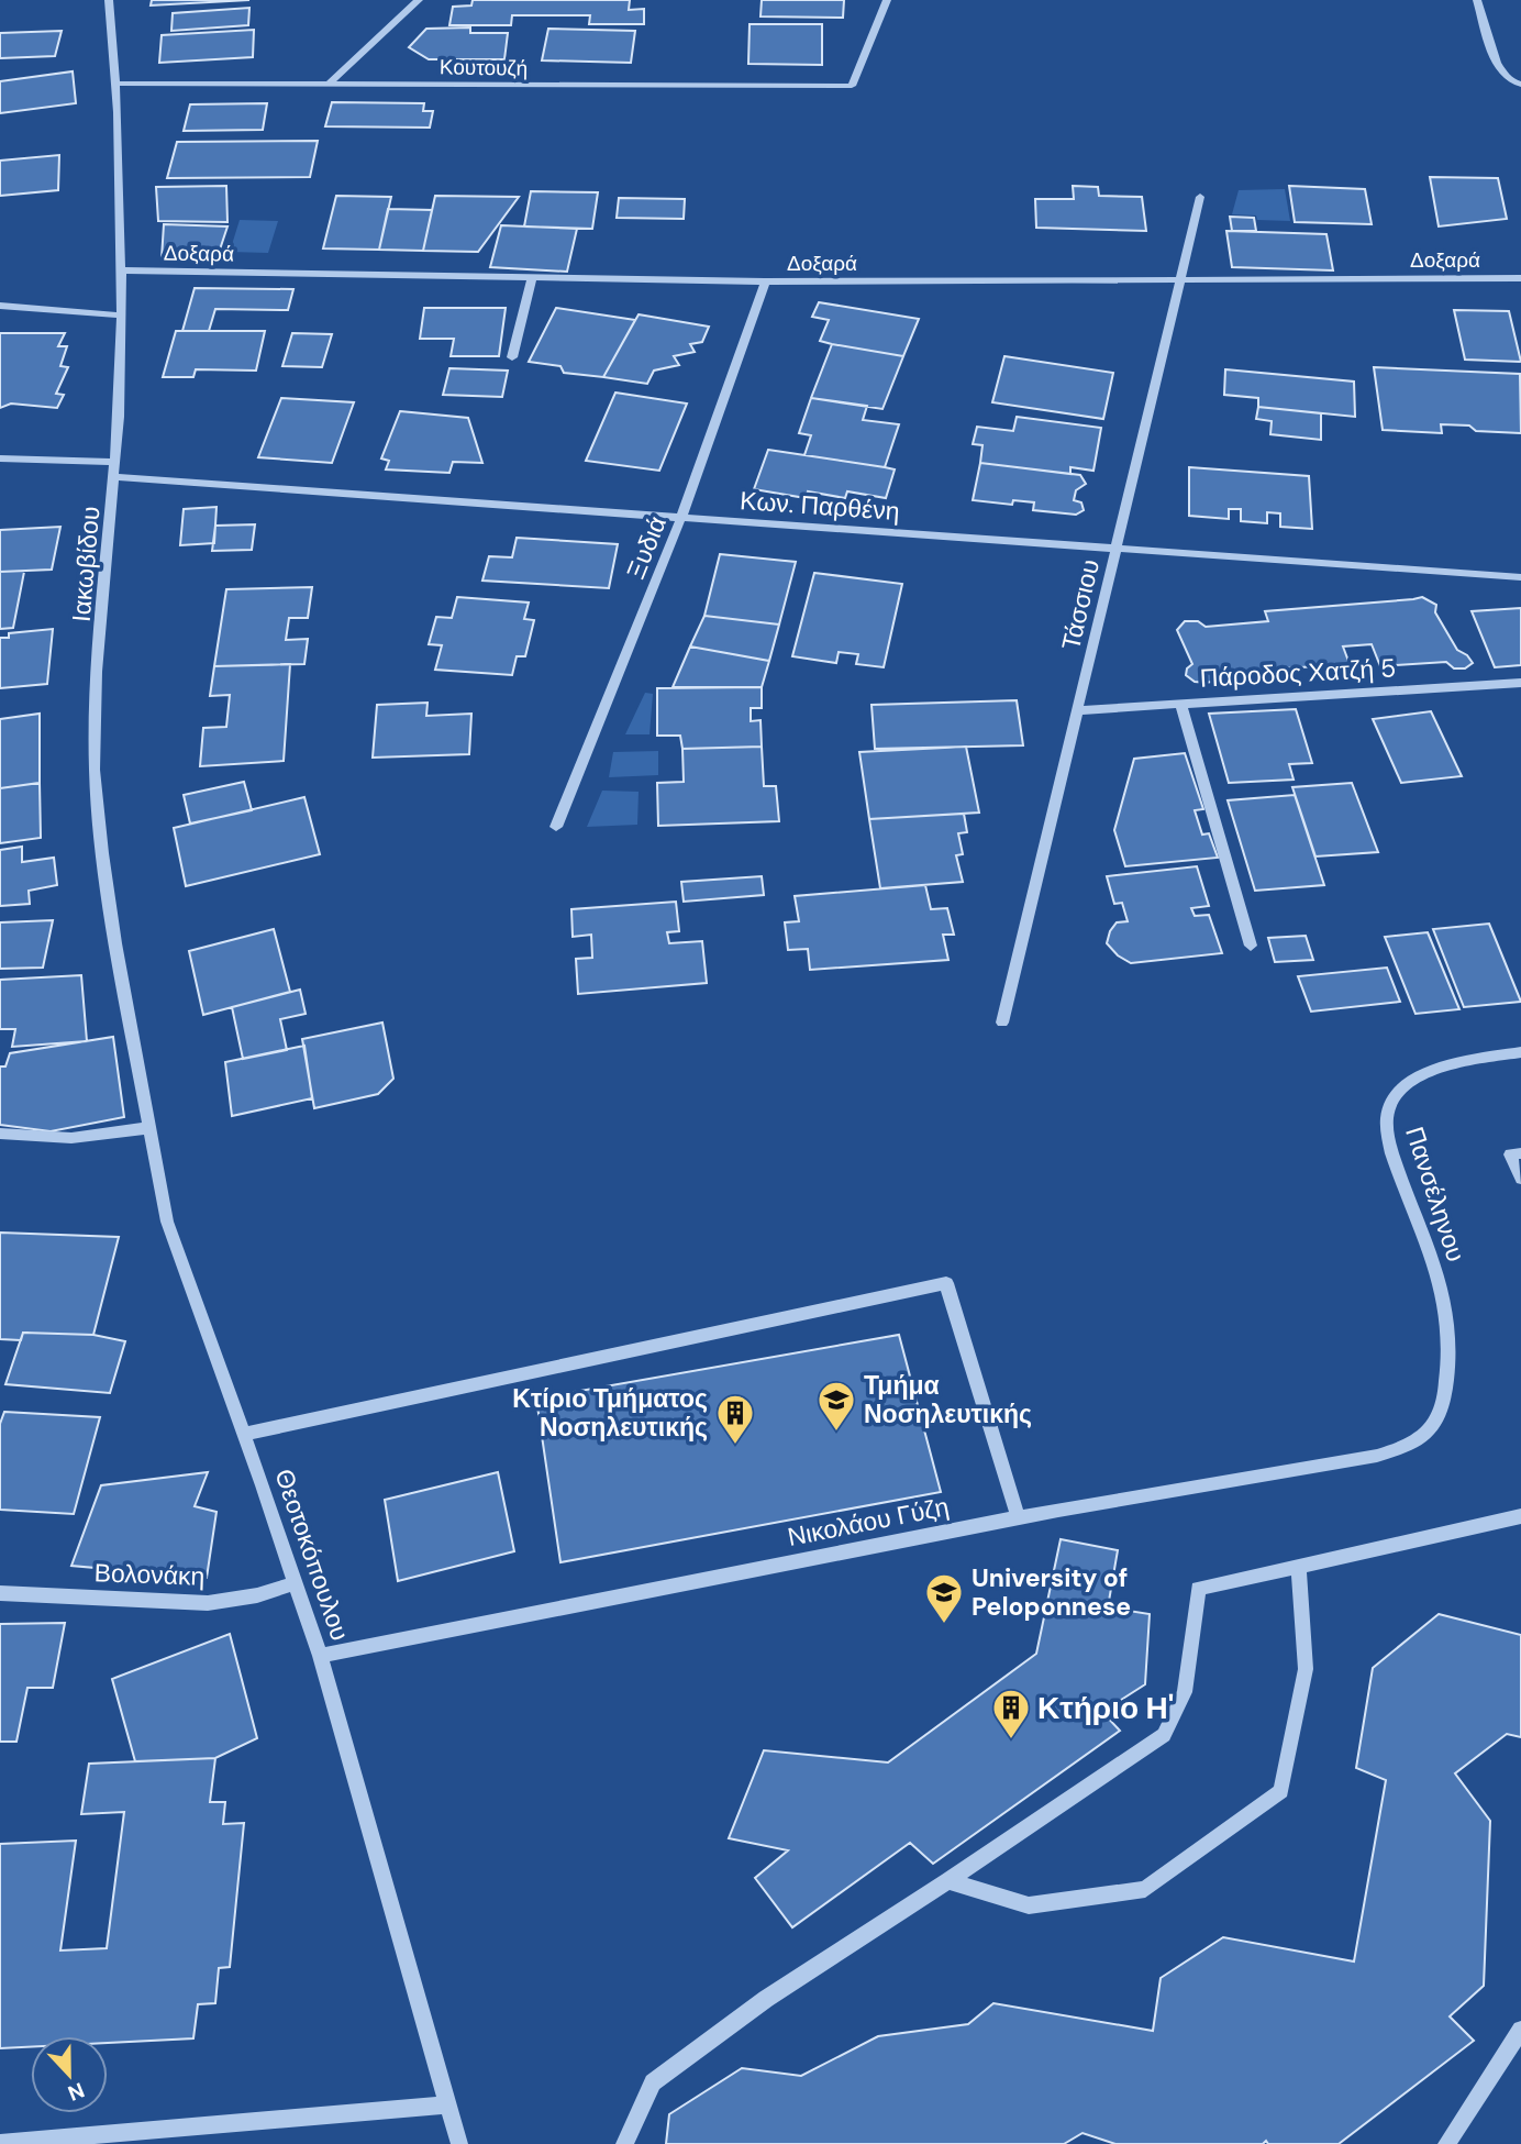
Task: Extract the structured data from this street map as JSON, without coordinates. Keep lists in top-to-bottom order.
{
  "streets": {
    "street": [
      "Κουτουζή",
      "Δοξαρά",
      "Κων. Παρθένη",
      "Ξυδιά",
      "Ιακωβίδου",
      "Τάσσιου",
      "Πάροδος Χατζή 5",
      "Πανσέληνου",
      "Νικολάου Γύζη",
      "Θεοτοκόπουλου",
      "Βολονάκη"
    ]
  },
  "crossings": [
    ["Κουτουζή", "Ιακωβίδου"],
    ["Δοξαρά", "Ξυδιά"],
    ["Δοξαρά", "Ιακωβίδου"],
    ["Δοξαρά", "Τάσσιου"],
    ["Κων. Παρθένη", "Ξυδιά"],
    ["Κων. Παρθένη", "Ιακωβίδου"],
    ["Κων. Παρθένη", "Τάσσιου"],
    ["Ιακωβίδου", "Θεοτοκόπουλου"],
    ["Τάσσιου", "Πάροδος Χατζή 5"],
    ["Πανσέληνου", "Νικολάου Γύζη"],
    ["Νικολάου Γύζη", "Θεοτοκόπουλου"],
    ["Θεοτοκόπουλου", "Βολονάκη"]
  ],
  "places": {
    "school or university": ["Τμήμα Νοσηλευτικής", "University of Peloponnese"],
    "building": ["Κτίριο Τμήματος Νοσηλευτικής", "Κτήριο Η'"]
  },
  "north": "bottom"
}
